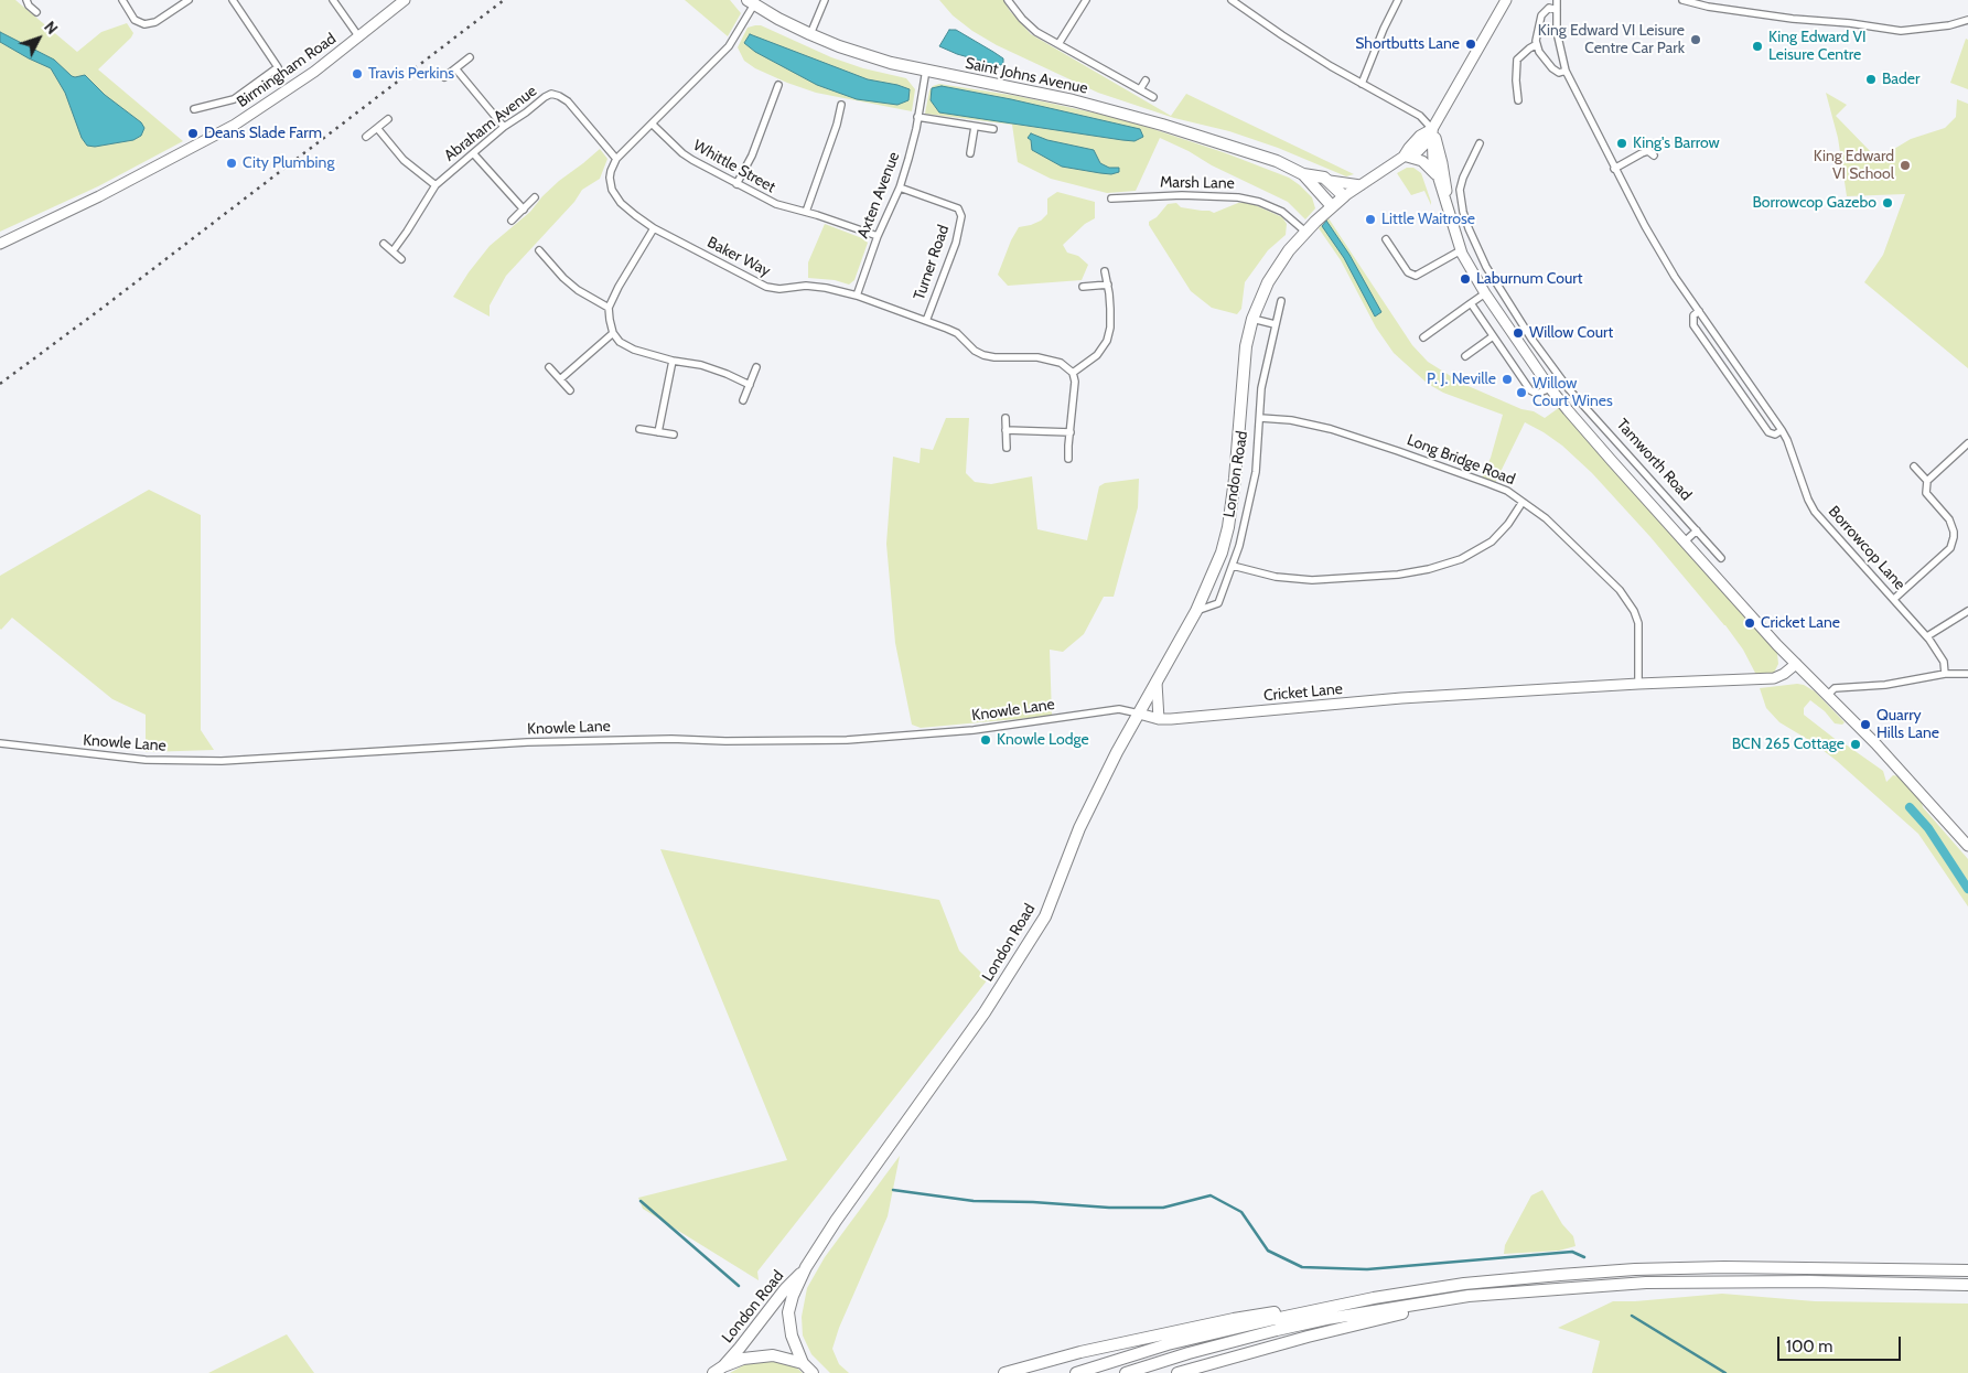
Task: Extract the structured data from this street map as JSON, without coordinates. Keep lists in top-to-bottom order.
{
  "streets": {
    "highway": ["Saint Johns Avenue", "London Road"],
    "main road": ["Birmingham Road", "Tamworth Road", "Cricket Lane"],
    "street": [
      "Abraham Avenue",
      "Whittle Street",
      "Marsh Lane",
      "Axten Avenue",
      "Baker Way",
      "Turner Road",
      "Long Bridge Road",
      "Borrowcop Lane",
      "Knowle Lane"
    ]
  },
  "crossings": [
    ["Saint Johns Avenue", "Axten Avenue"],
    ["Saint Johns Avenue", "London Road"],
    ["Abraham Avenue", "Baker Way"],
    ["Whittle Street", "Axten Avenue"],
    ["Marsh Lane", "London Road"],
    ["Axten Avenue", "Baker Way"],
    ["Axten Avenue", "Turner Road"],
    ["Baker Way", "Turner Road"],
    ["Long Bridge Road", "London Road"],
    ["Long Bridge Road", "Cricket Lane"],
    ["Tamworth Road", "London Road"],
    ["Tamworth Road", "Cricket Lane"],
    ["London Road", "Cricket Lane"],
    ["London Road", "Knowle Lane"],
    ["Cricket Lane", "Knowle Lane"]
  ],
  "places": [
    "King Edward VI Leisure Centre Car Park",
    "Shortbutts Lane",
    "King Edward VI Leisure Centre",
    "Travis Perkins",
    "Bader",
    "Deans Slade Farm",
    "King's Barrow",
    "City Plumbing",
    "King Edward VI School",
    "Borrowcop Gazebo",
    "Little Waitrose",
    "Laburnum Court",
    "Willow Court",
    "P. J. Neville",
    "Willow Court Wines",
    "Cricket Lane",
    "Quarry Hills Lane",
    "Knowle Lodge",
    "BCN 265 Cottage"
  ],
  "scale_bar": "100 m",
  "north": "top right"
}
